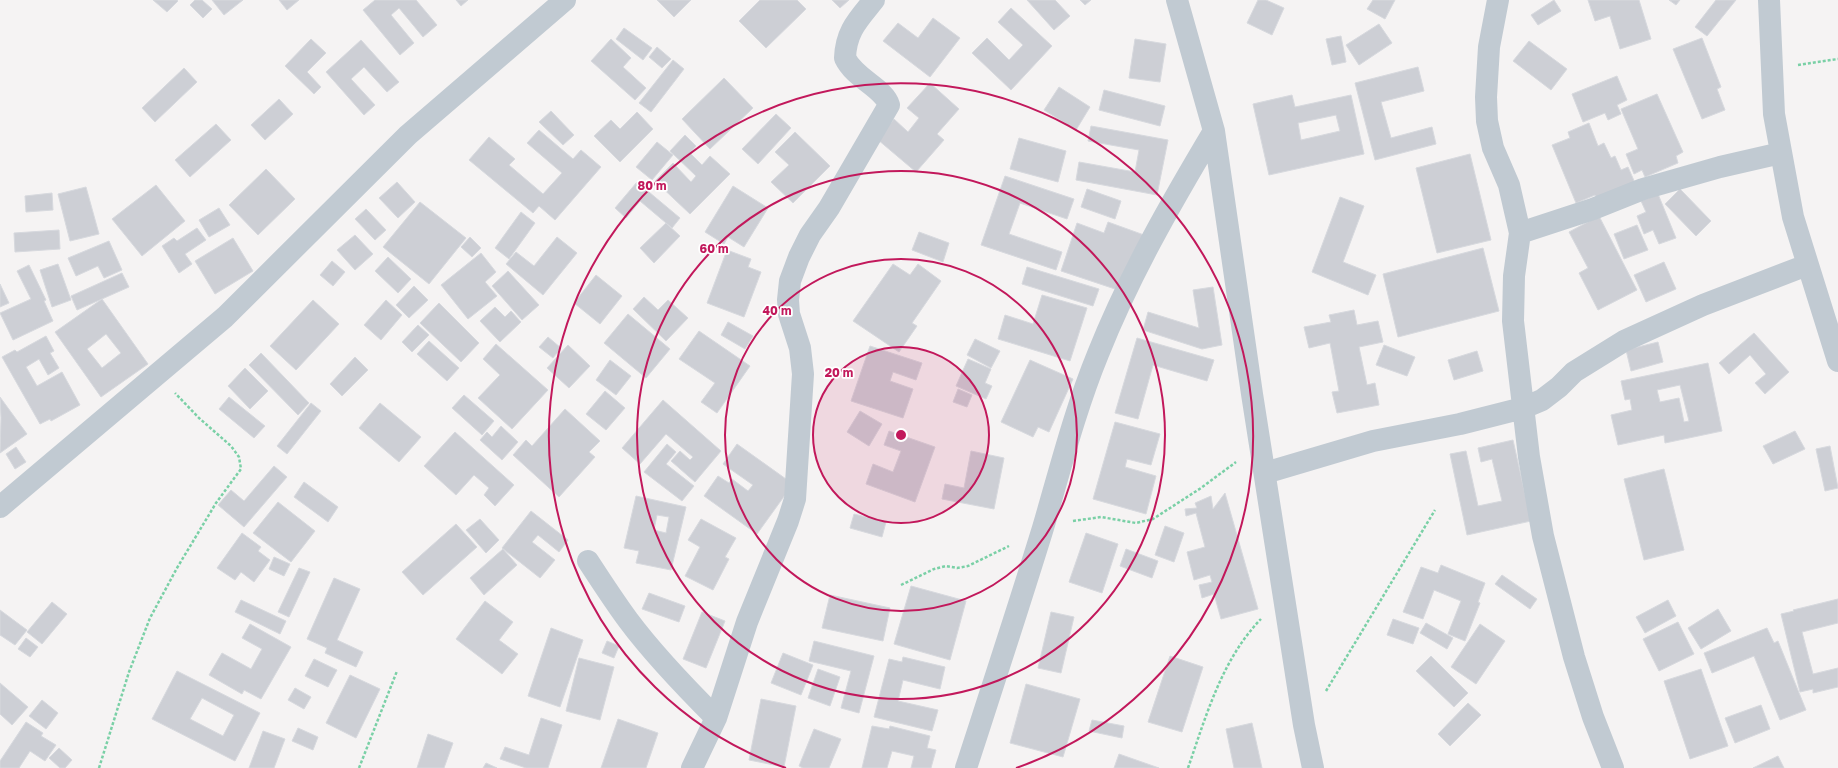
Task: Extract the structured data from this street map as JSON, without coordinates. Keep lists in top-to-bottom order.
{
  "rings": [
    "80 m",
    "60 m",
    "40 m",
    "20 m"
  ]
}
